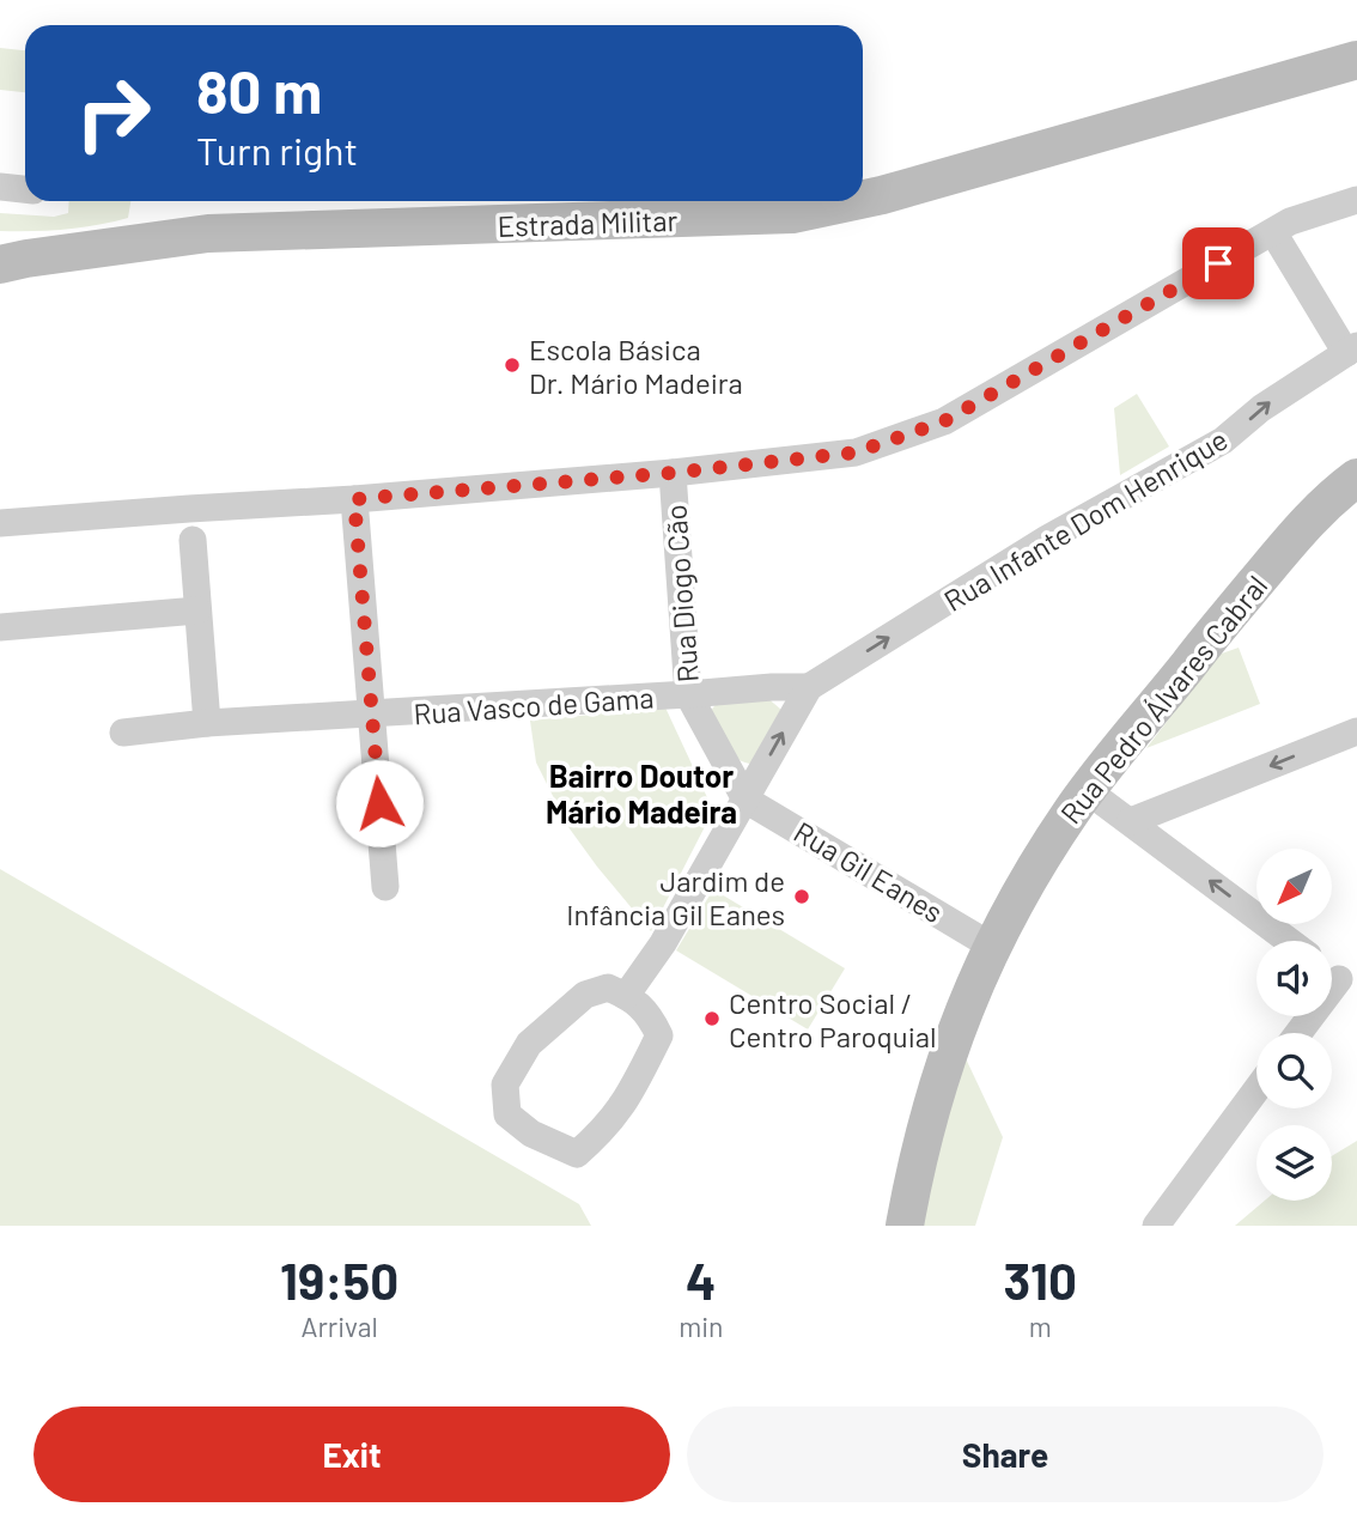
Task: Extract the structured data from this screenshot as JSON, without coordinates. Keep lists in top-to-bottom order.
{
  "streets": {
    "street": [
      "Estrada Militar",
      "Rua Infante Dom Henrique",
      "Rua Diogo Cão",
      "Rua Pedro Álvares Cabral",
      "Rua Vasco de Gama",
      "Rua Gil Eanes"
    ]
  },
  "crossings": [
    ["Rua Infante Dom Henrique", "Rua Vasco de Gama"],
    ["Rua Diogo Cão", "Rua Vasco de Gama"],
    ["Rua Diogo Cão", "Rua Gil Eanes"],
    ["Rua Pedro Álvares Cabral", "Rua Gil Eanes"]
  ],
  "districts": ["Bairro Doutor Mário Madeira"],
  "places": ["Escola Básica Dr. Mário Madeira", "Jardim de Infância Gil Eanes", "Centro Social / Centro Paroquial"],
  "north": "bottom left",
  "page": {
    "turn": ["80 m", "Turn right"],
    "eta": [
      "19:50",
      "Arrival",
      "4",
      "min",
      "310",
      "m"
    ],
    "buttons": ["Exit", "Share"]
  }
}
